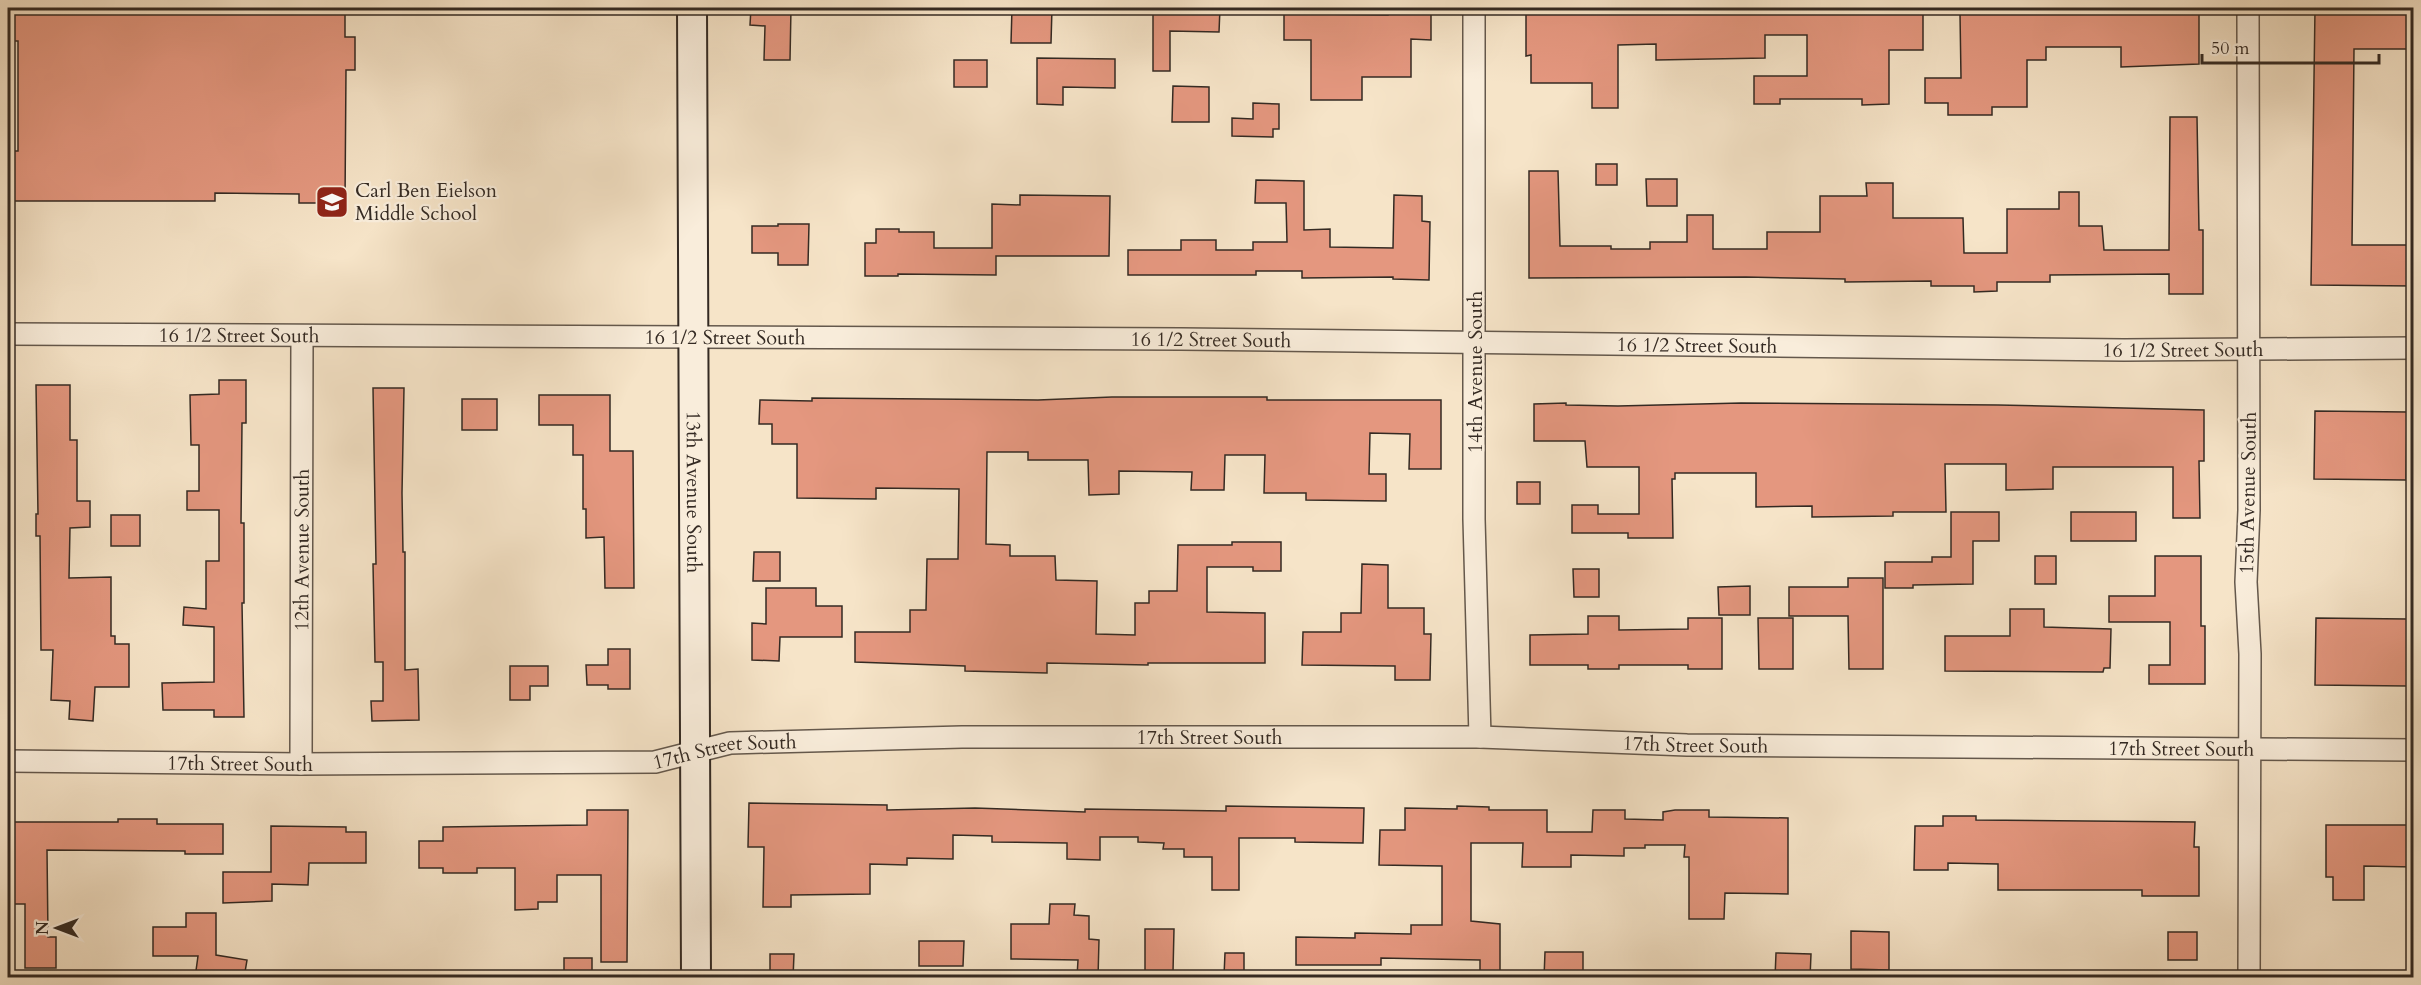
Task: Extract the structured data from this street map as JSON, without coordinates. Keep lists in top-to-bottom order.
{
  "streets": {
    "main road": ["13th Avenue South"],
    "street": [
      "16 1/2 Street South",
      "14th Avenue South",
      "15th Avenue South",
      "12th Avenue South",
      "17th Street South"
    ]
  },
  "crossings": [
    ["16 1/2 Street South", "14th Avenue South"],
    ["16 1/2 Street South", "13th Avenue South"],
    ["16 1/2 Street South", "15th Avenue South"],
    ["16 1/2 Street South", "12th Avenue South"],
    ["14th Avenue South", "17th Street South"],
    ["13th Avenue South", "17th Street South"],
    ["15th Avenue South", "17th Street South"],
    ["12th Avenue South", "17th Street South"]
  ],
  "places": {
    "school or university": ["Carl Ben Eielson Middle School"]
  },
  "scale_bar": "50 m",
  "north": "left"
}
